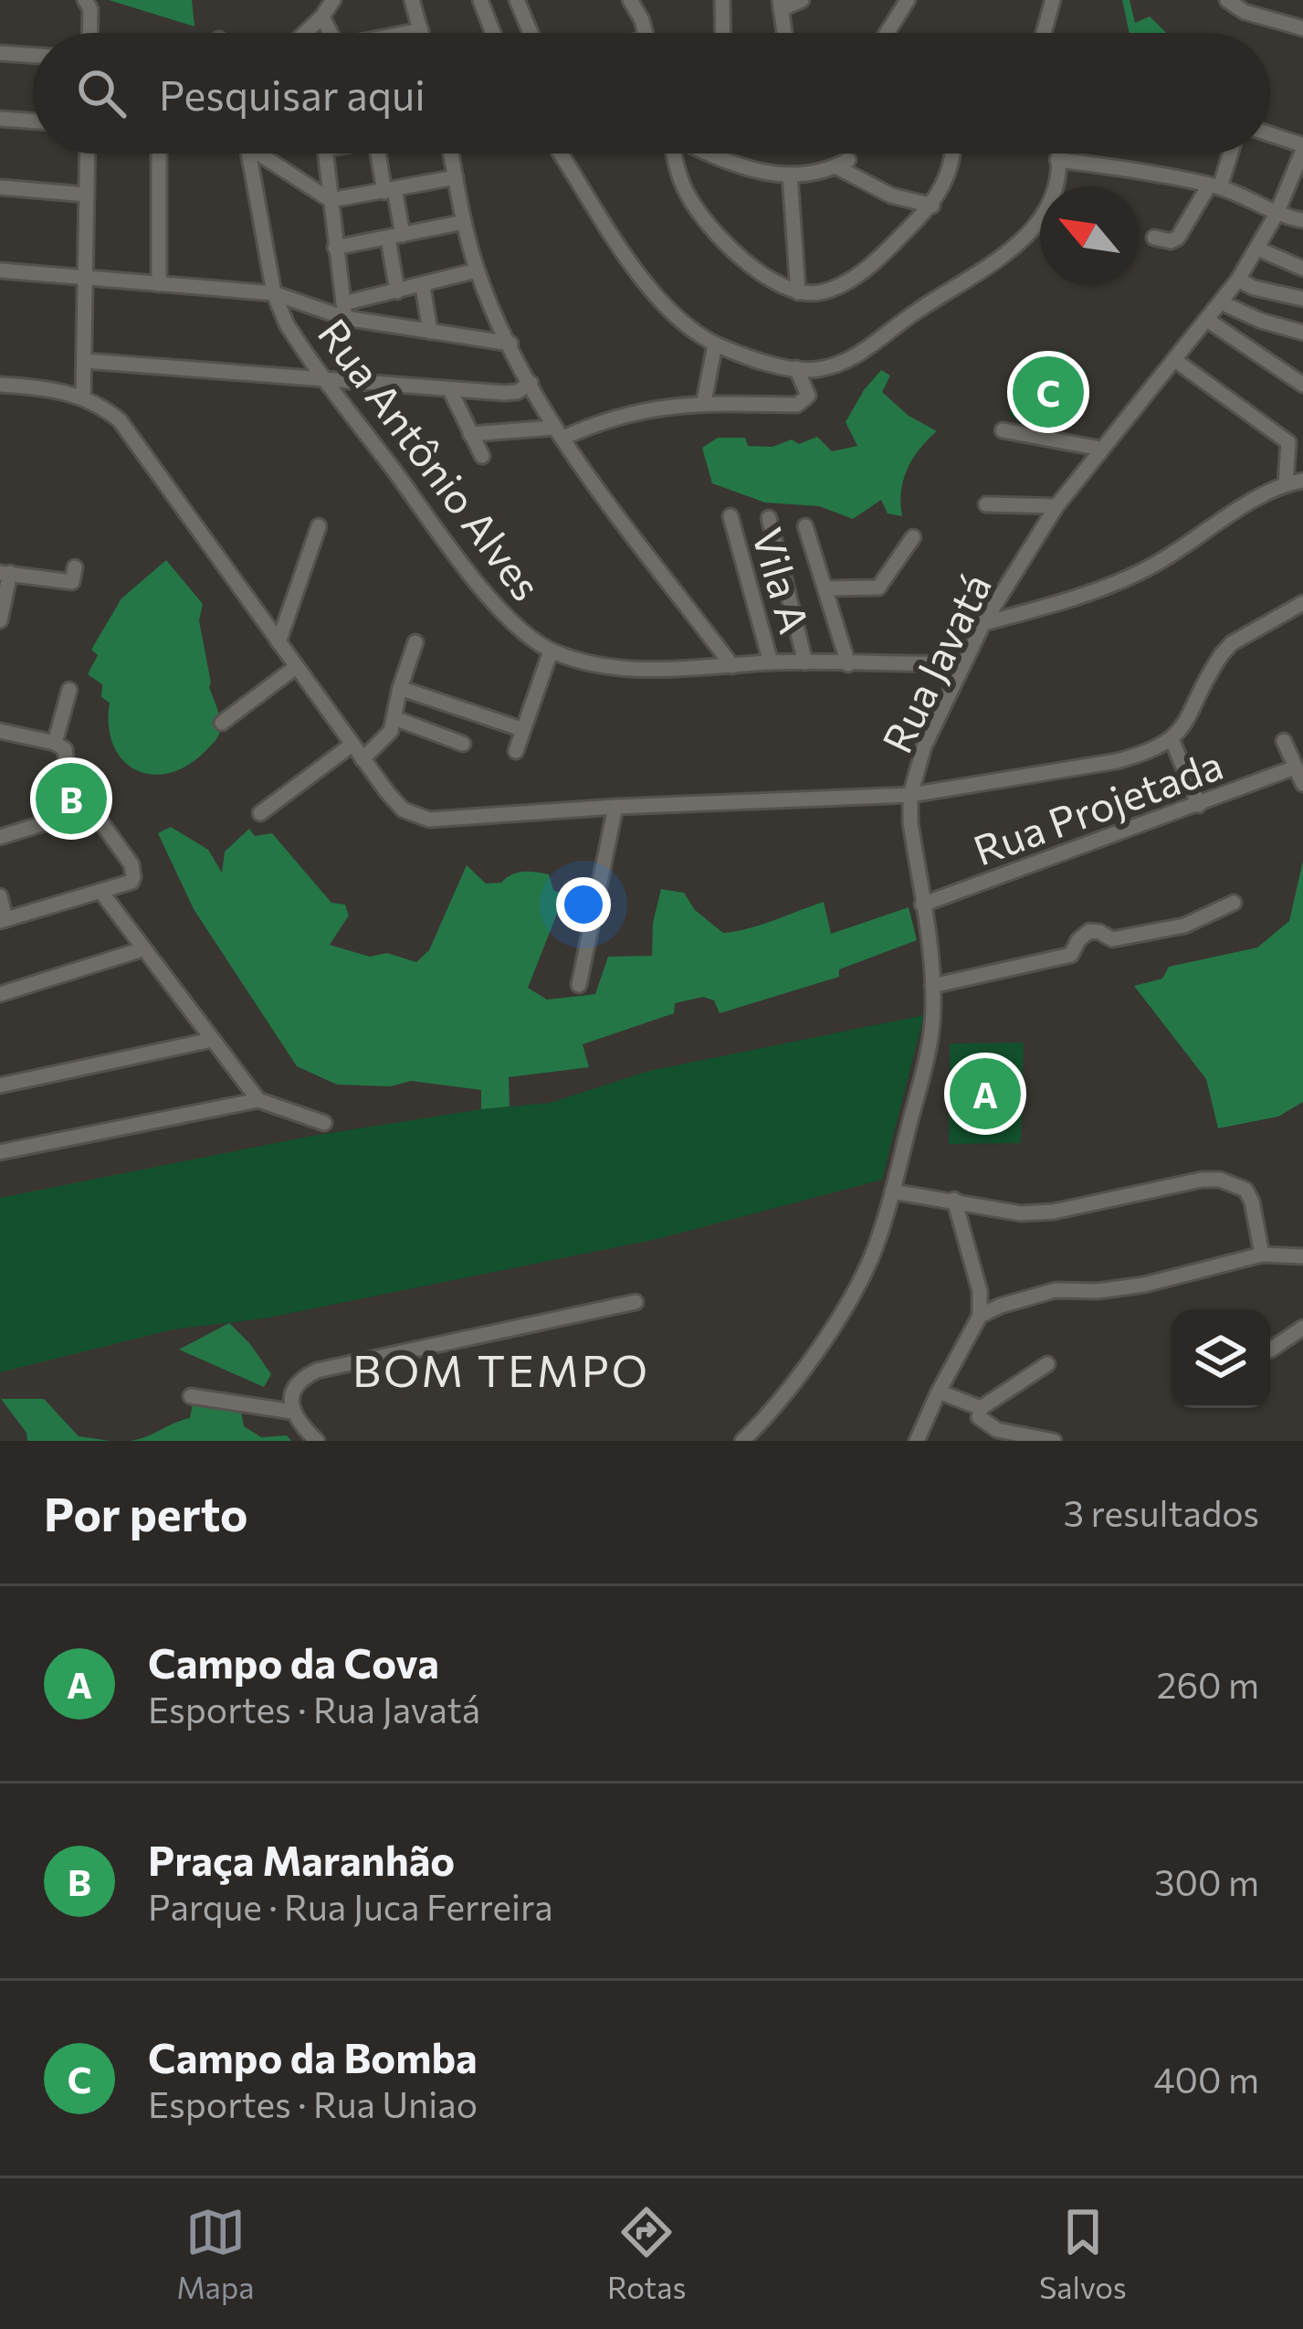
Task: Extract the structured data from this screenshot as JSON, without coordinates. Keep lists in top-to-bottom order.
{
  "streets": {
    "street": [
      "Rua Antônio Alves",
      "Vila A",
      "Rua Javatá",
      "Rua Projetada"
    ]
  },
  "crossings": [
    ["Rua Antônio Alves", "Vila A"],
    ["Rua Antônio Alves", "Rua Javatá"],
    ["Rua Javatá", "Rua Projetada"]
  ],
  "districts": ["BOM TEMPO"],
  "north": "top left",
  "page": {
    "search": "Pesquisar aqui",
    "pins": ["C", "B", "A"],
    "heading": ["Por perto", "3 resultados"],
    "list": [
      {
        "mark": "A",
        "name": "Campo da Cova",
        "note": "Esportes · Rua Javatá",
        "value": "260 m"
      },
      {
        "mark": "B",
        "name": "Praça Maranhão",
        "note": "Parque · Rua Juca Ferreira",
        "value": "300 m"
      },
      {
        "mark": "C",
        "name": "Campo da Bomba",
        "note": "Esportes · Rua Uniao",
        "value": "400 m"
      }
    ],
    "nav": ["Mapa", "Rotas", "Salvos"]
  }
}
